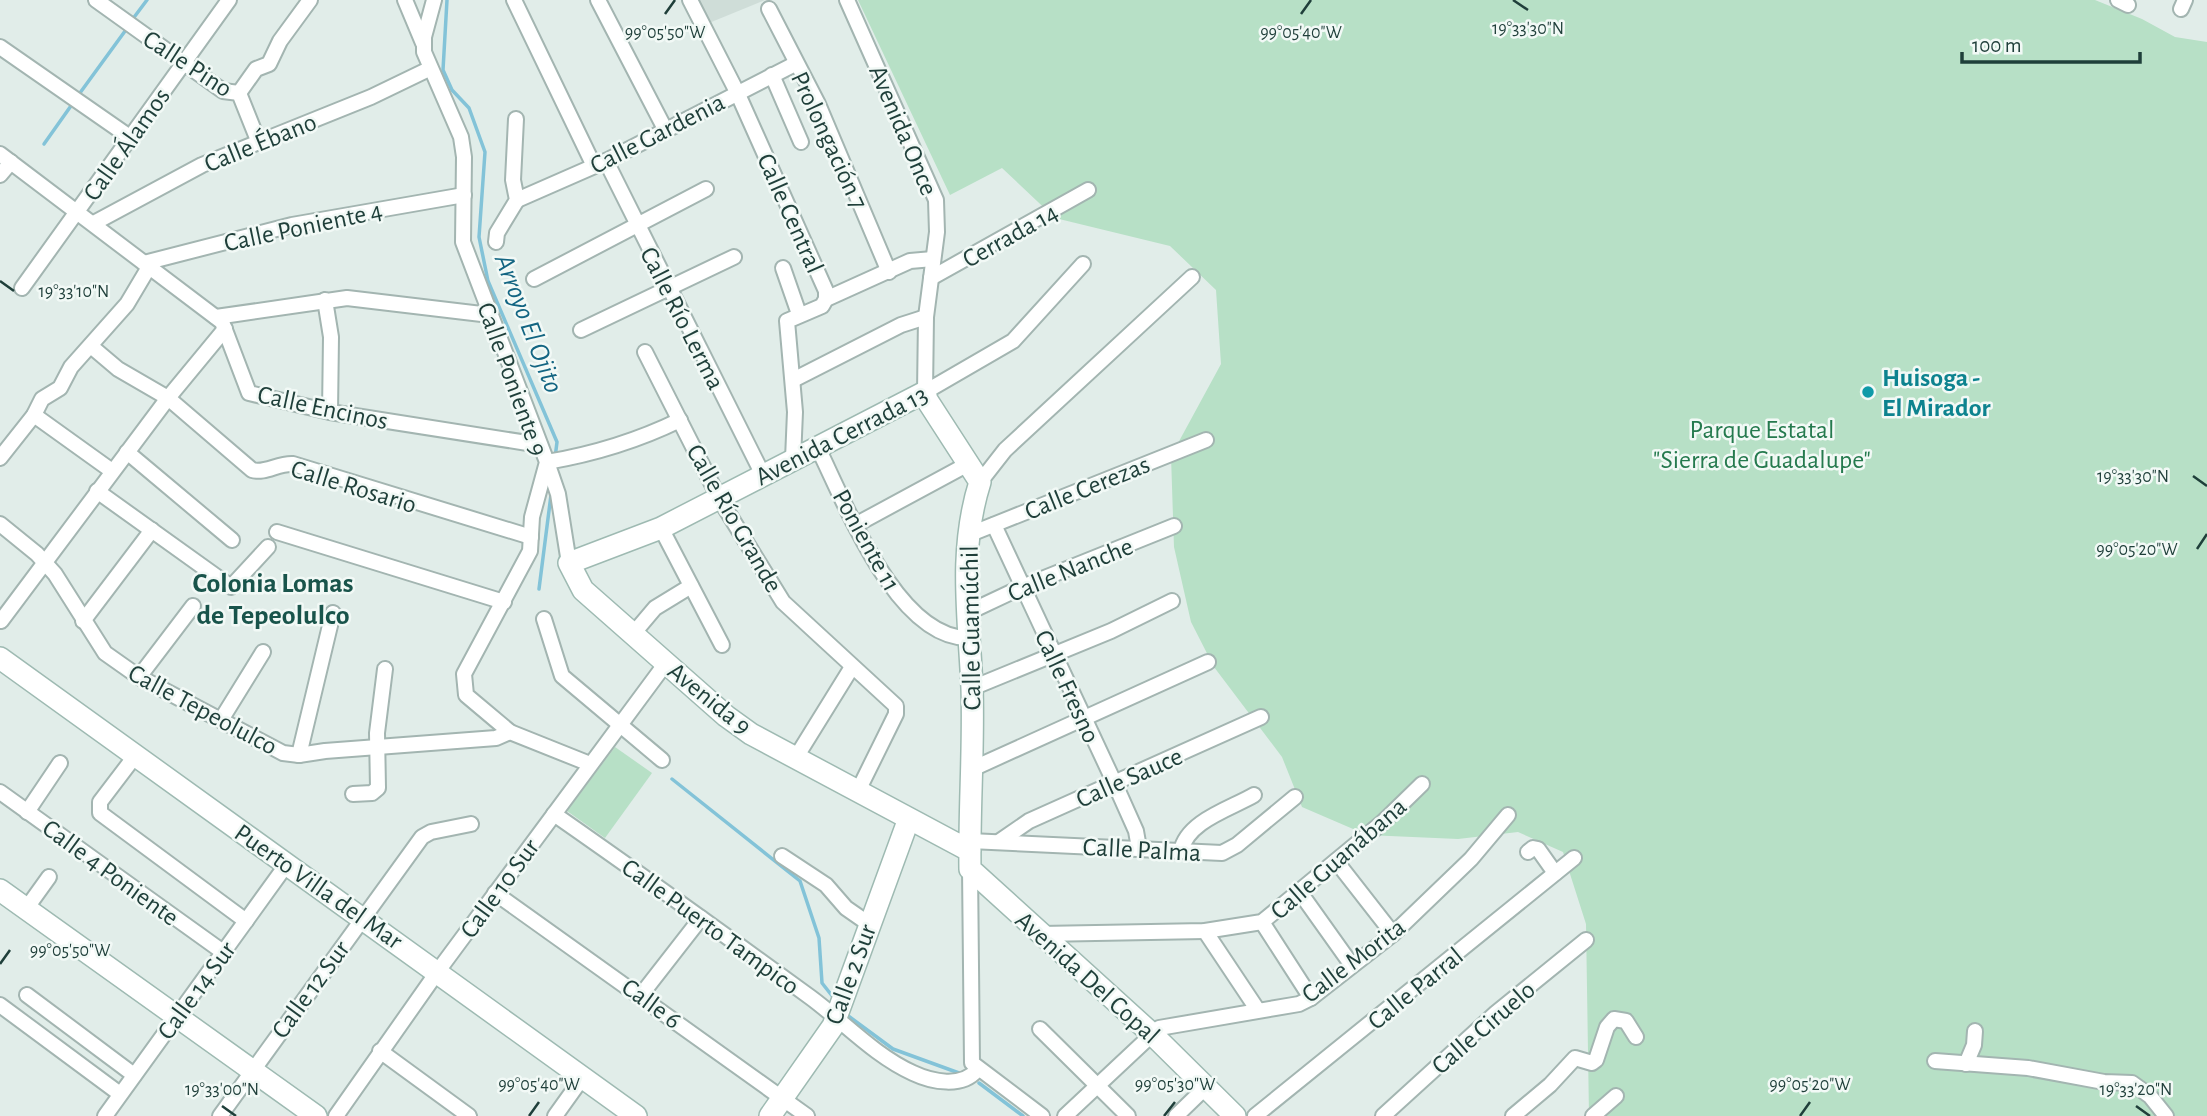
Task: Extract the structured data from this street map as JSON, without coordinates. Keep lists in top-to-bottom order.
{
  "streets": {
    "street": [
      "Calle Pino",
      "Avenida Once",
      "Calle Gardenia",
      "Prolongación 7",
      "Calle Ébano",
      "Calle Álamos",
      "Calle Central",
      "Calle Poniente 4",
      "Cerrada 14",
      "Calle Río Lerma",
      "Calle Poniente 9",
      "Calle Encinos",
      "Avenida Cerrada 13",
      "Calle Rosario",
      "Calle Cerezas",
      "Calle Río Grande",
      "Poniente 11",
      "Calle Nanche",
      "Calle Guamúchil",
      "Calle Fresno",
      "Avenida 9",
      "Calle Tepeolulco",
      "Calle Sauce",
      "Calle Palma",
      "Calle Guanábana",
      "Calle 4 Poniente",
      "Puerto Villa del Mar",
      "Calle 10 Sur",
      "Calle Puerto Tampico",
      "Calle Morita",
      "Calle 2 Sur",
      "Avenida Del Copal",
      "Calle Parral",
      "Calle 12 Sur",
      "Calle 14 Sur",
      "Calle 6",
      "Calle Ciruelo"
    ]
  },
  "crossings": [
    ["Calle Pino", "Calle Ébano"],
    ["Calle Pino", "Calle Álamos"],
    ["Avenida Once", "Cerrada 14"],
    ["Avenida Once", "Avenida Cerrada 13"],
    ["Calle Gardenia", "Prolongación 7"],
    ["Calle Gardenia", "Calle Central"],
    ["Calle Gardenia", "Calle Río Lerma"],
    ["Calle Ébano", "Calle Poniente 9"],
    ["Calle Ébano", "Calle Encinos"],
    ["Calle Álamos", "Calle Encinos"],
    ["Calle Central", "Avenida Cerrada 13"],
    ["Calle Poniente 4", "Calle Poniente 9"],
    ["Calle Poniente 4", "Calle Encinos"],
    ["Calle Río Lerma", "Avenida Cerrada 13"],
    ["Calle Poniente 9", "Calle Encinos"],
    ["Calle Poniente 9", "Calle Rosario"],
    ["Calle Poniente 9", "Calle Río Grande"],
    ["Calle Poniente 9", "Avenida 9"],
    ["Calle Poniente 9", "Calle Tepeolulco"],
    ["Avenida Cerrada 13", "Calle Río Grande"],
    ["Avenida Cerrada 13", "Poniente 11"],
    ["Avenida Cerrada 13", "Avenida 9"],
    ["Calle Cerezas", "Calle Guamúchil"],
    ["Calle Cerezas", "Calle Fresno"],
    ["Calle Río Grande", "Avenida 9"],
    ["Poniente 11", "Calle Guamúchil"],
    ["Calle Nanche", "Calle Guamúchil"],
    ["Calle Nanche", "Calle Fresno"],
    ["Calle Guamúchil", "Avenida 9"],
    ["Calle Guamúchil", "Calle Palma"],
    ["Calle Guamúchil", "Calle Puerto Tampico"],
    ["Calle Guamúchil", "Avenida Del Copal"],
    ["Calle Fresno", "Calle Sauce"],
    ["Calle Fresno", "Calle Palma"],
    ["Avenida 9", "Calle Palma"],
    ["Avenida 9", "Calle 10 Sur"],
    ["Avenida 9", "Calle 2 Sur"],
    ["Avenida 9", "Avenida Del Copal"],
    ["Calle Sauce", "Calle Palma"],
    ["Calle Palma", "Avenida Del Copal"],
    ["Calle Guanábana", "Avenida Del Copal"],
    ["Calle 4 Poniente", "Puerto Villa del Mar"],
    ["Calle 4 Poniente", "Calle 14 Sur"],
    ["Puerto Villa del Mar", "Calle 10 Sur"],
    ["Puerto Villa del Mar", "Calle 12 Sur"],
    ["Puerto Villa del Mar", "Calle 14 Sur"],
    ["Calle 10 Sur", "Calle Puerto Tampico"],
    ["Calle 10 Sur", "Calle 6"],
    ["Calle Puerto Tampico", "Calle 2 Sur"],
    ["Calle Morita", "Avenida Del Copal"],
    ["Calle 2 Sur", "Calle 6"]
  ],
  "districts": ["Colonia Lomas de Tepeolulco"],
  "water": ["Arroyo El Ojito"],
  "parks": ["Parque Estatal \"Sierra de Guadalupe\""],
  "places": ["Huisoga - El Mirador"],
  "scale_bar": "100 m",
  "coordinates": [
    "19°33'30\"N",
    "99°05'50\"W",
    "99°05'40\"W",
    "19°33'10\"N",
    "99°05'20\"W",
    "99°05'30\"W",
    "19°33'00\"N",
    "19°33'20\"N"
  ]
}
